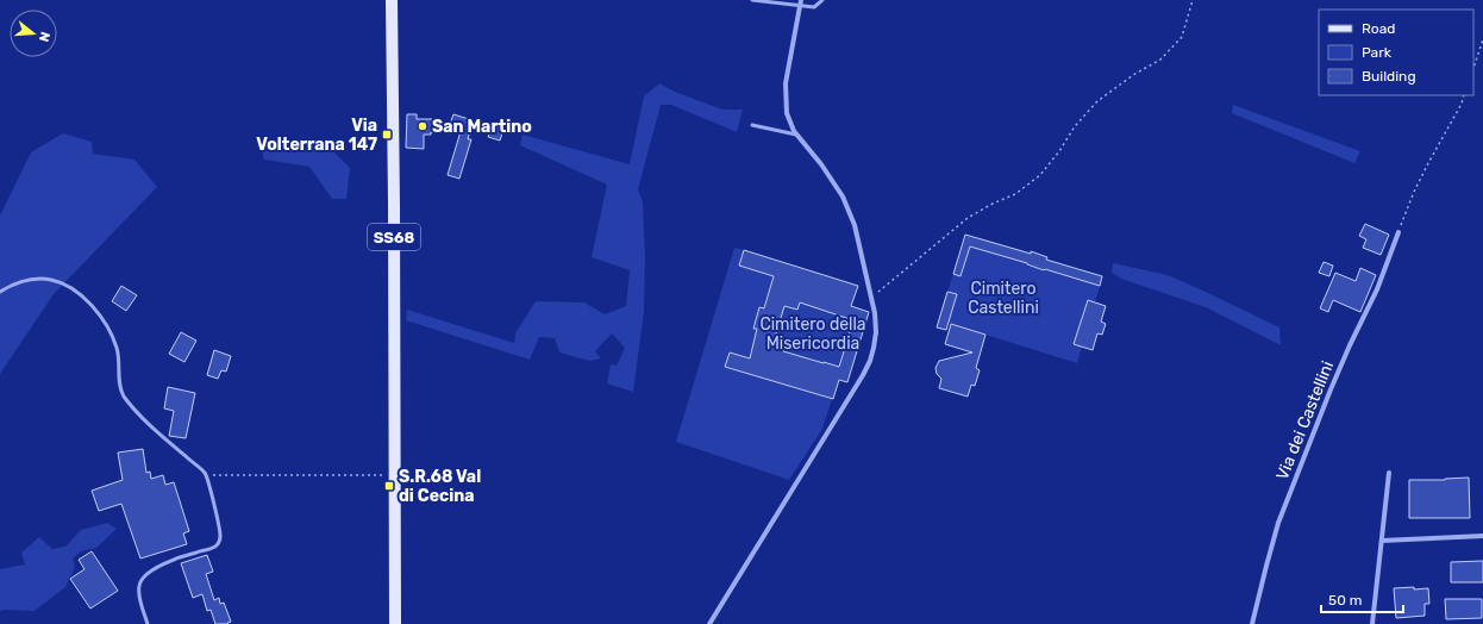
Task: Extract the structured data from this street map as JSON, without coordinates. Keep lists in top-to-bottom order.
{
  "streets": {
    "main road": ["SS68"],
    "street": ["Via dei Castellini"]
  },
  "parks": ["Cimitero Castellini", "Cimitero della Misericordia"],
  "places": {
    "other": ["San Martino"],
    "transit": ["Via Volterrana 147", "S.R.68 Val di Cecina"]
  },
  "legend": ["Road", "Park", "Building"],
  "scale_bar": "50 m",
  "north": "right"
}
